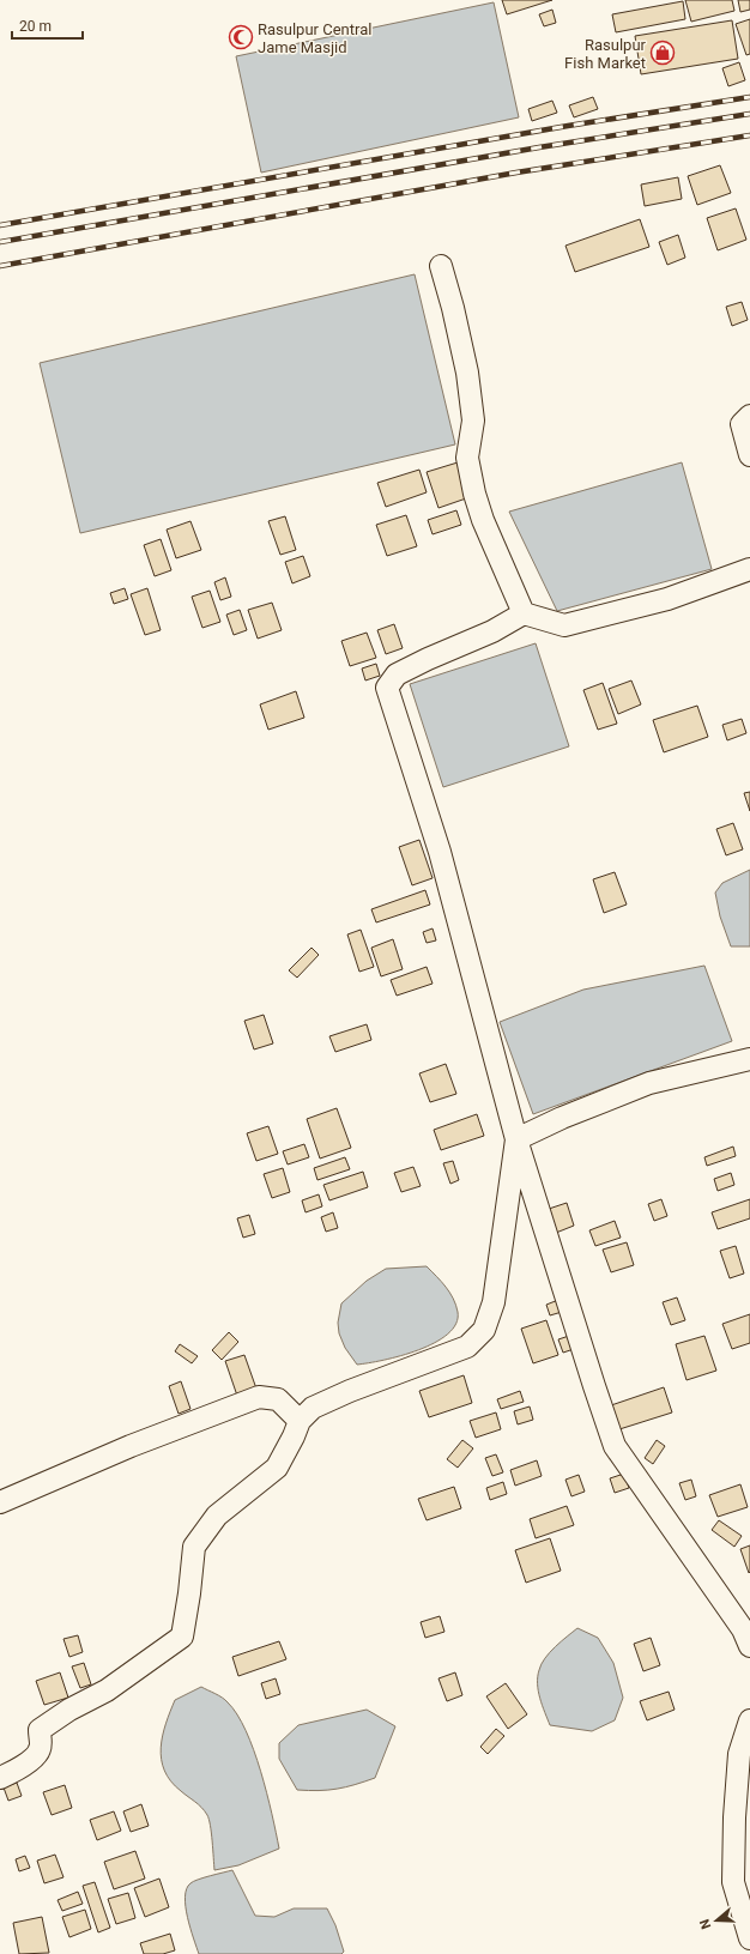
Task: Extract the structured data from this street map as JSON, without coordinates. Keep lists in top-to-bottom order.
{
  "places": {
    "mosque": ["Rasulpur Central Jame Masjid"],
    "shop": ["Rasulpur Fish Market"]
  },
  "scale_bar": "20 m",
  "north": "left"
}
